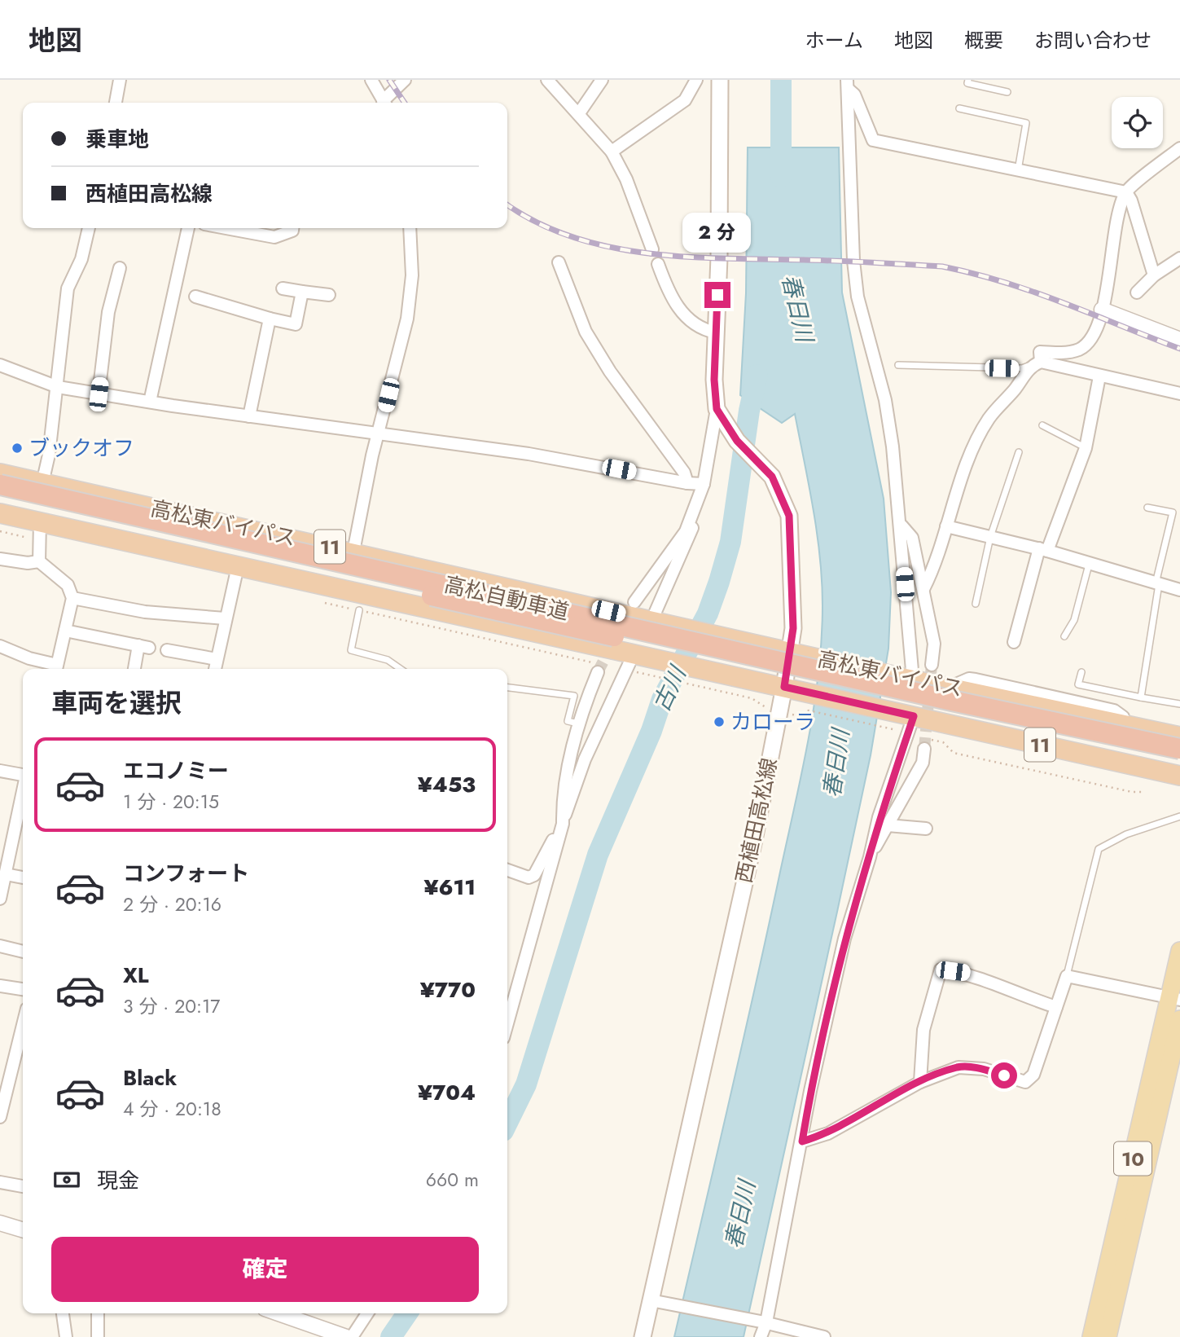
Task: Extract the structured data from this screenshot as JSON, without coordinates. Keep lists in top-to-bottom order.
{
  "streets": {
    "highway": ["高松東バイパス", "11", "高松自動車道"],
    "main road": ["西植田高松線", "10"]
  },
  "crossings": [
    ["高松東バイパス", "西植田高松線"]
  ],
  "water": ["春日川", "古川"],
  "places": ["ブックオフ", "カローラ"],
  "page": {
    "header": "地図",
    "nav": [
      "ホーム",
      "地図",
      "概要",
      "お問い合わせ"
    ],
    "banner": ["乗車地", "西植田高松線"],
    "bubble": "2 分",
    "heading": "車両を選択",
    "list": [
      {
        "name": "エコノミー",
        "note": "1 分 · 20:15",
        "value": "¥453"
      },
      {
        "name": "コンフォート",
        "note": "2 分 · 20:16",
        "value": "¥611"
      },
      {
        "name": "XL",
        "note": "3 分 · 20:17",
        "value": "¥770"
      },
      {
        "name": "Black",
        "note": "4 分 · 20:18",
        "value": "¥704"
      }
    ],
    "pay": ["現金", "660 m"],
    "buttons": "確定"
  }
}
